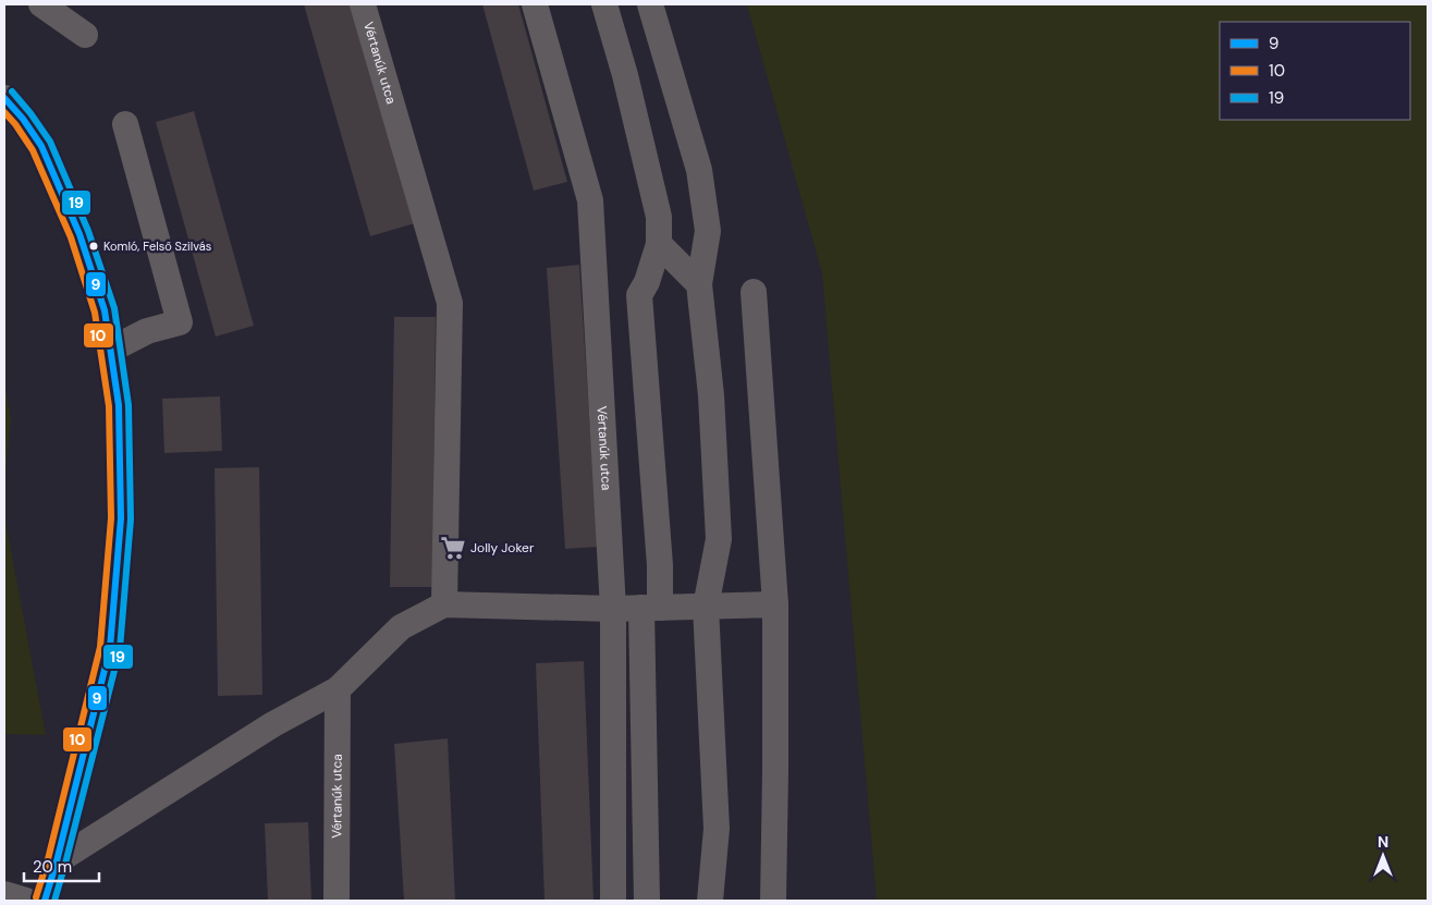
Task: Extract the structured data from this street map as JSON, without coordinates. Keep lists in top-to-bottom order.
{
  "streets": {
    "street": ["Vértanúk utca"]
  },
  "places": {
    "other": ["Komló, Felső Szilvás"],
    "supermarket": ["Jolly Joker"]
  },
  "lines": ["transit line 19", "transit line 9", "transit line 10"],
  "legend": ["9", "10", "19"],
  "scale_bar": "20 m",
  "north": "top"
}
